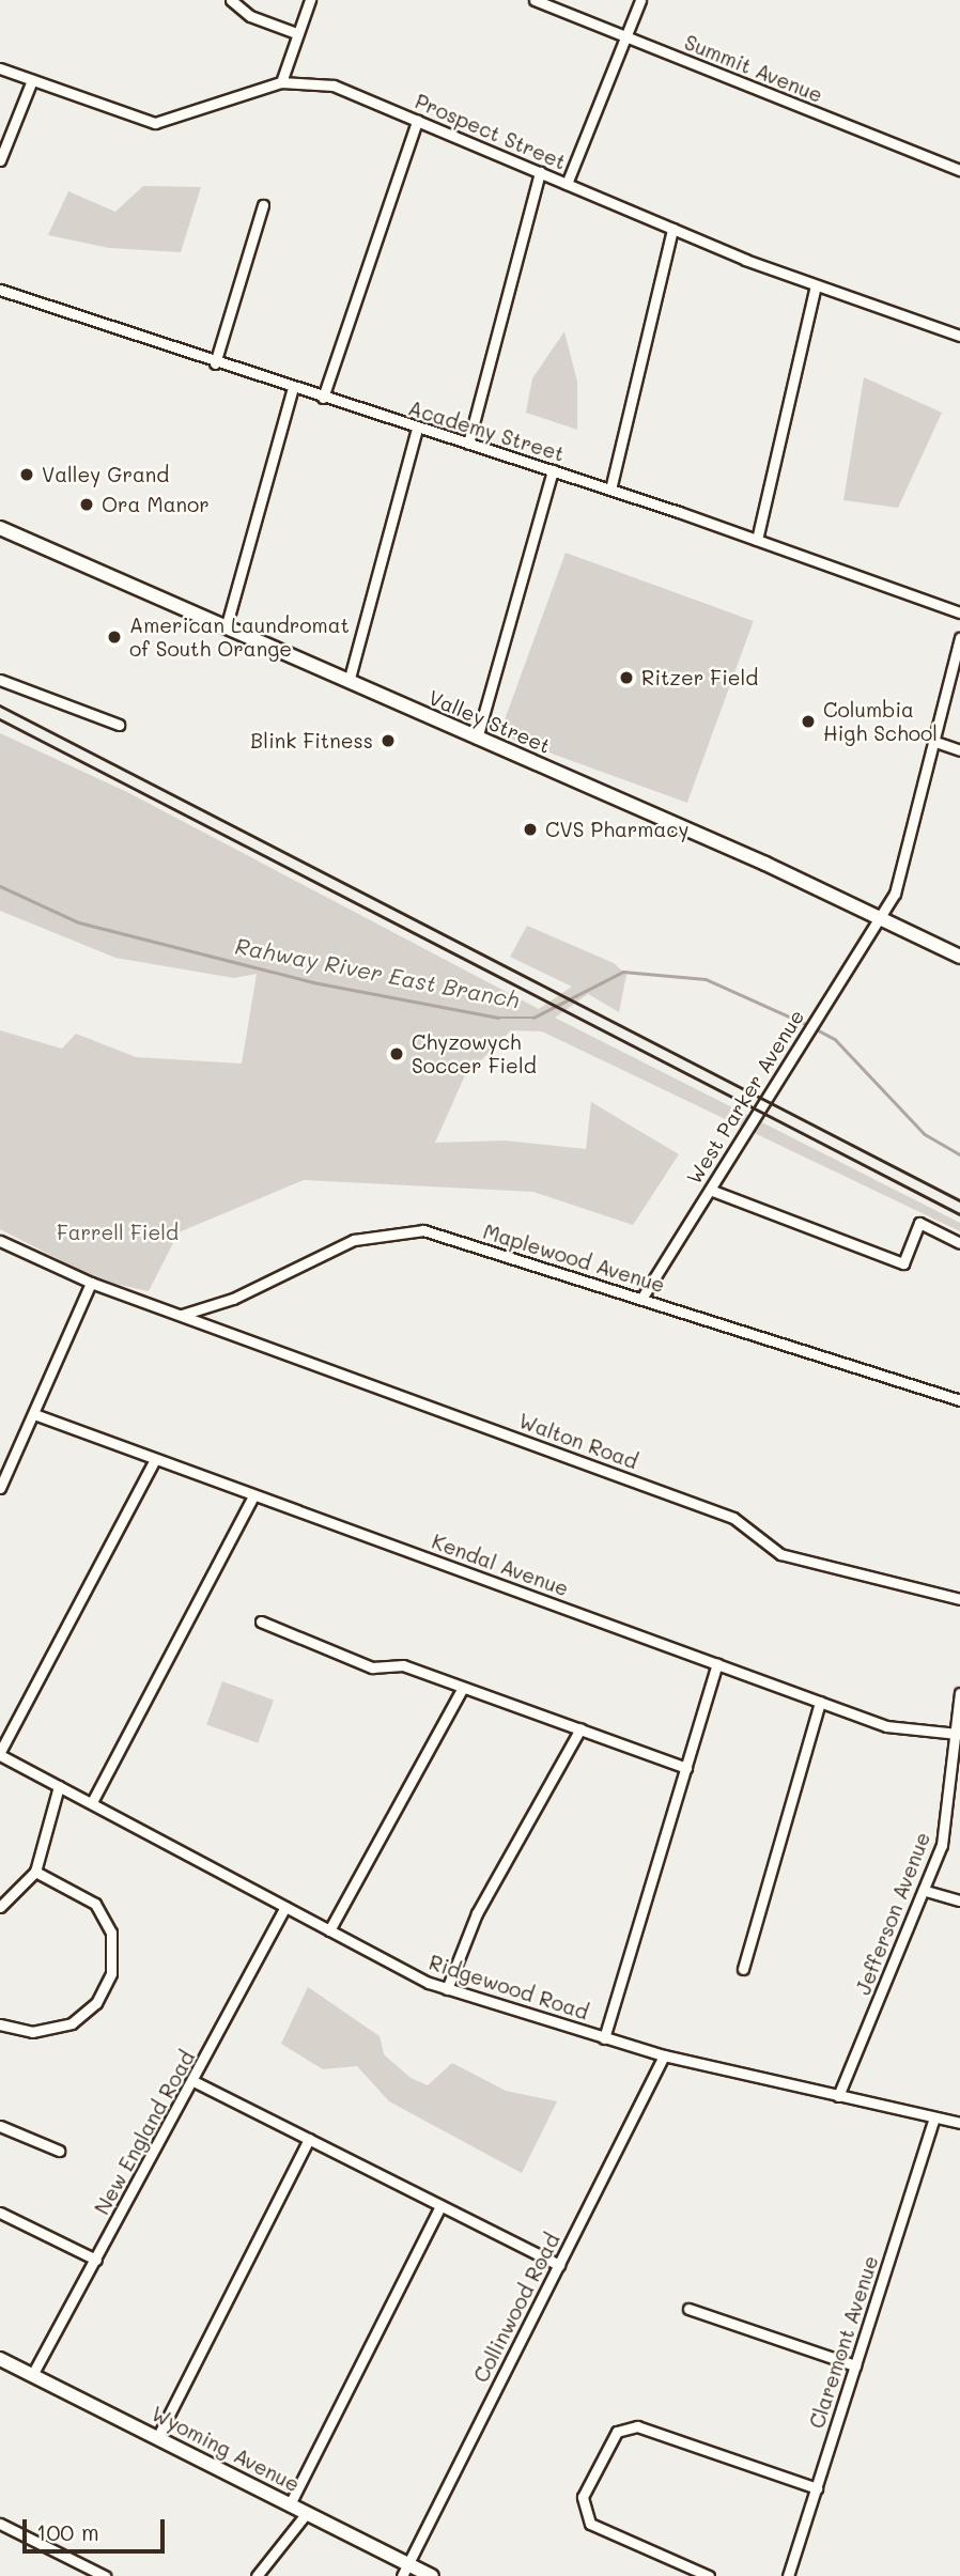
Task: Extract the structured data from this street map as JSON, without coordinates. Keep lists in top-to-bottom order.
{
  "streets": {
    "main road": ["Valley Street", "Wyoming Avenue"],
    "street": [
      "Summit Avenue",
      "Prospect Street",
      "Academy Street",
      "West Parker Avenue",
      "Maplewood Avenue",
      "Walton Road",
      "Kendal Avenue",
      "Jefferson Avenue",
      "Ridgewood Road",
      "New England Road",
      "Collinwood Road",
      "Claremont Avenue"
    ]
  },
  "crossings": [
    ["Valley Street", "West Parker Avenue"],
    ["West Parker Avenue", "Maplewood Avenue"],
    ["Maplewood Avenue", "Walton Road"],
    ["Kendal Avenue", "Jefferson Avenue"],
    ["Jefferson Avenue", "Ridgewood Road"],
    ["Ridgewood Road", "New England Road"],
    ["Ridgewood Road", "Collinwood Road"],
    ["Ridgewood Road", "Claremont Avenue"],
    ["New England Road", "Wyoming Avenue"],
    ["Collinwood Road", "Wyoming Avenue"]
  ],
  "water": ["Rahway River East Branch"],
  "parks": ["Farrell Field"],
  "places": [
    "Valley Grand",
    "Ora Manor",
    "American Laundromat of South Orange",
    "Ritzer Field",
    "Columbia High School",
    "Blink Fitness",
    "CVS Pharmacy",
    "Chyzowych Soccer Field"
  ],
  "scale_bar": "100 m"
}
